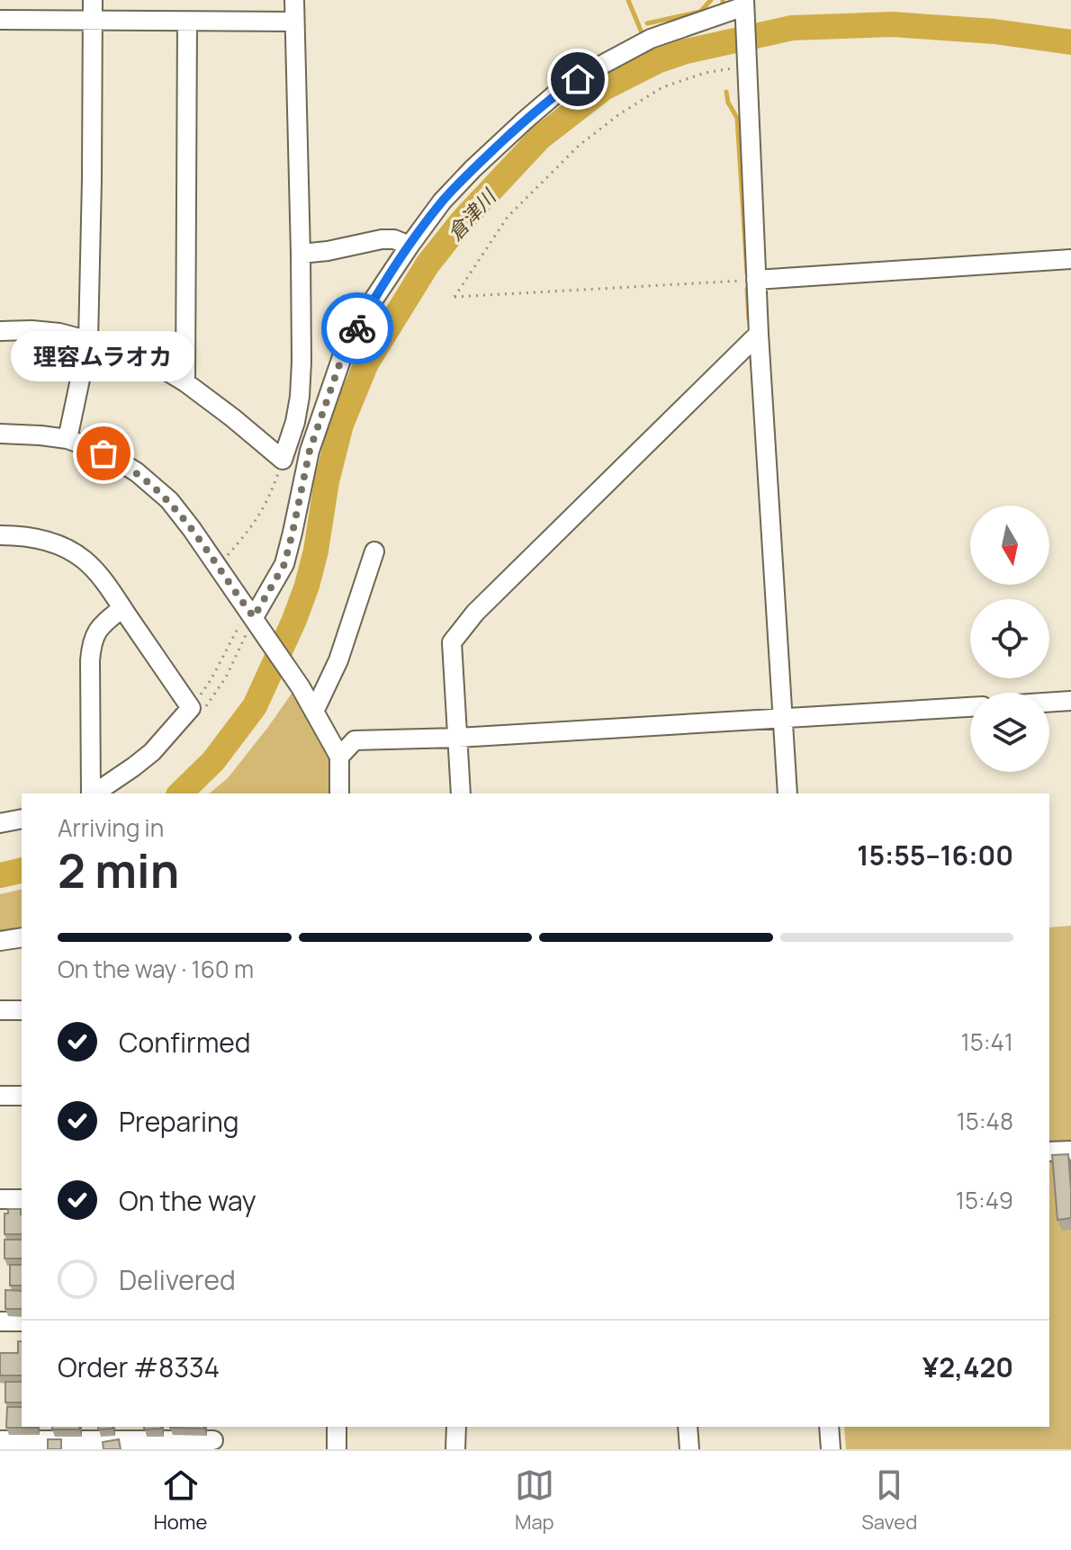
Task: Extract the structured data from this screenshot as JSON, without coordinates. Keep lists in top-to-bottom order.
{
  "water": ["倉津川"],
  "places": ["理容ムラオカ"],
  "north": "bottom",
  "page": {
    "bubble": "理容ムラオカ",
    "heading": ["2 min", "Arriving in", "15:55–16:00"],
    "panel": ["Order #8334", "¥2,420"],
    "bar": "On the way · 160 m",
    "list": [
      ["Confirmed", "15:41"],
      ["Preparing", "15:48"],
      ["On the way", "15:49"],
      "Delivered"
    ],
    "tabs": ["Home", "Map", "Saved"]
  }
}
